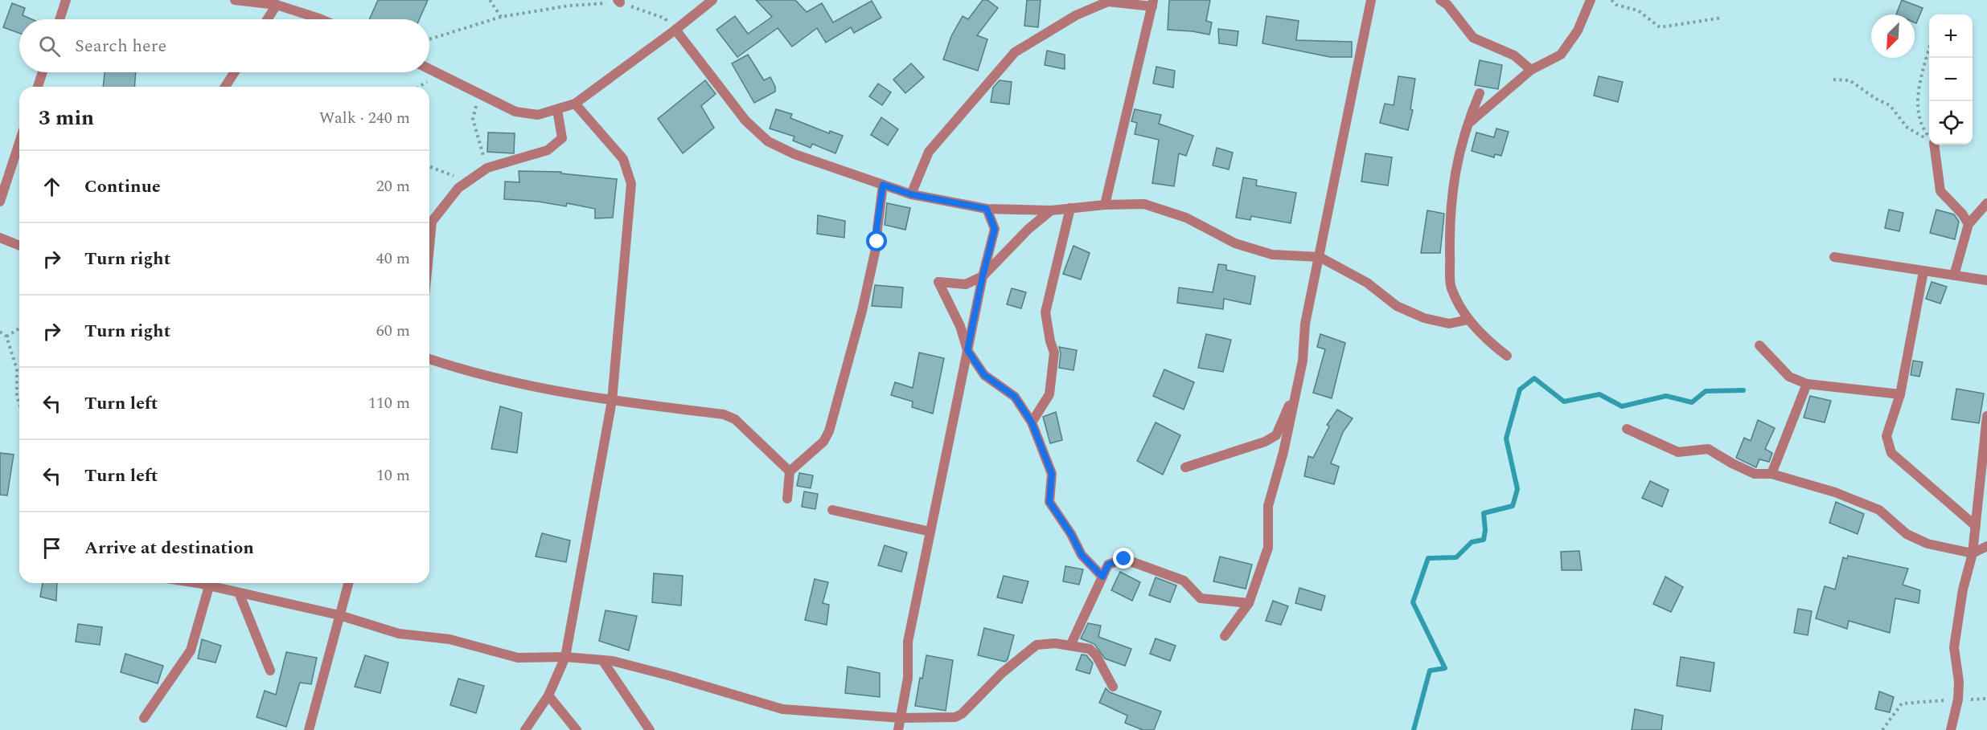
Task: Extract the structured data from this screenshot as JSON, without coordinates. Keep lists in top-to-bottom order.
{
  "north": "bottom left",
  "page": {
    "map_buttons": ["+", "−"],
    "search": "Search here",
    "heading": ["3 min", "Walk · 240 m"],
    "list": [
      ["Continue", "20 m"],
      ["Turn right", "40 m"],
      ["Turn right", "60 m"],
      ["Turn left", "110 m"],
      ["Turn left", "10 m"],
      "Arrive at destination"
    ]
  }
}
